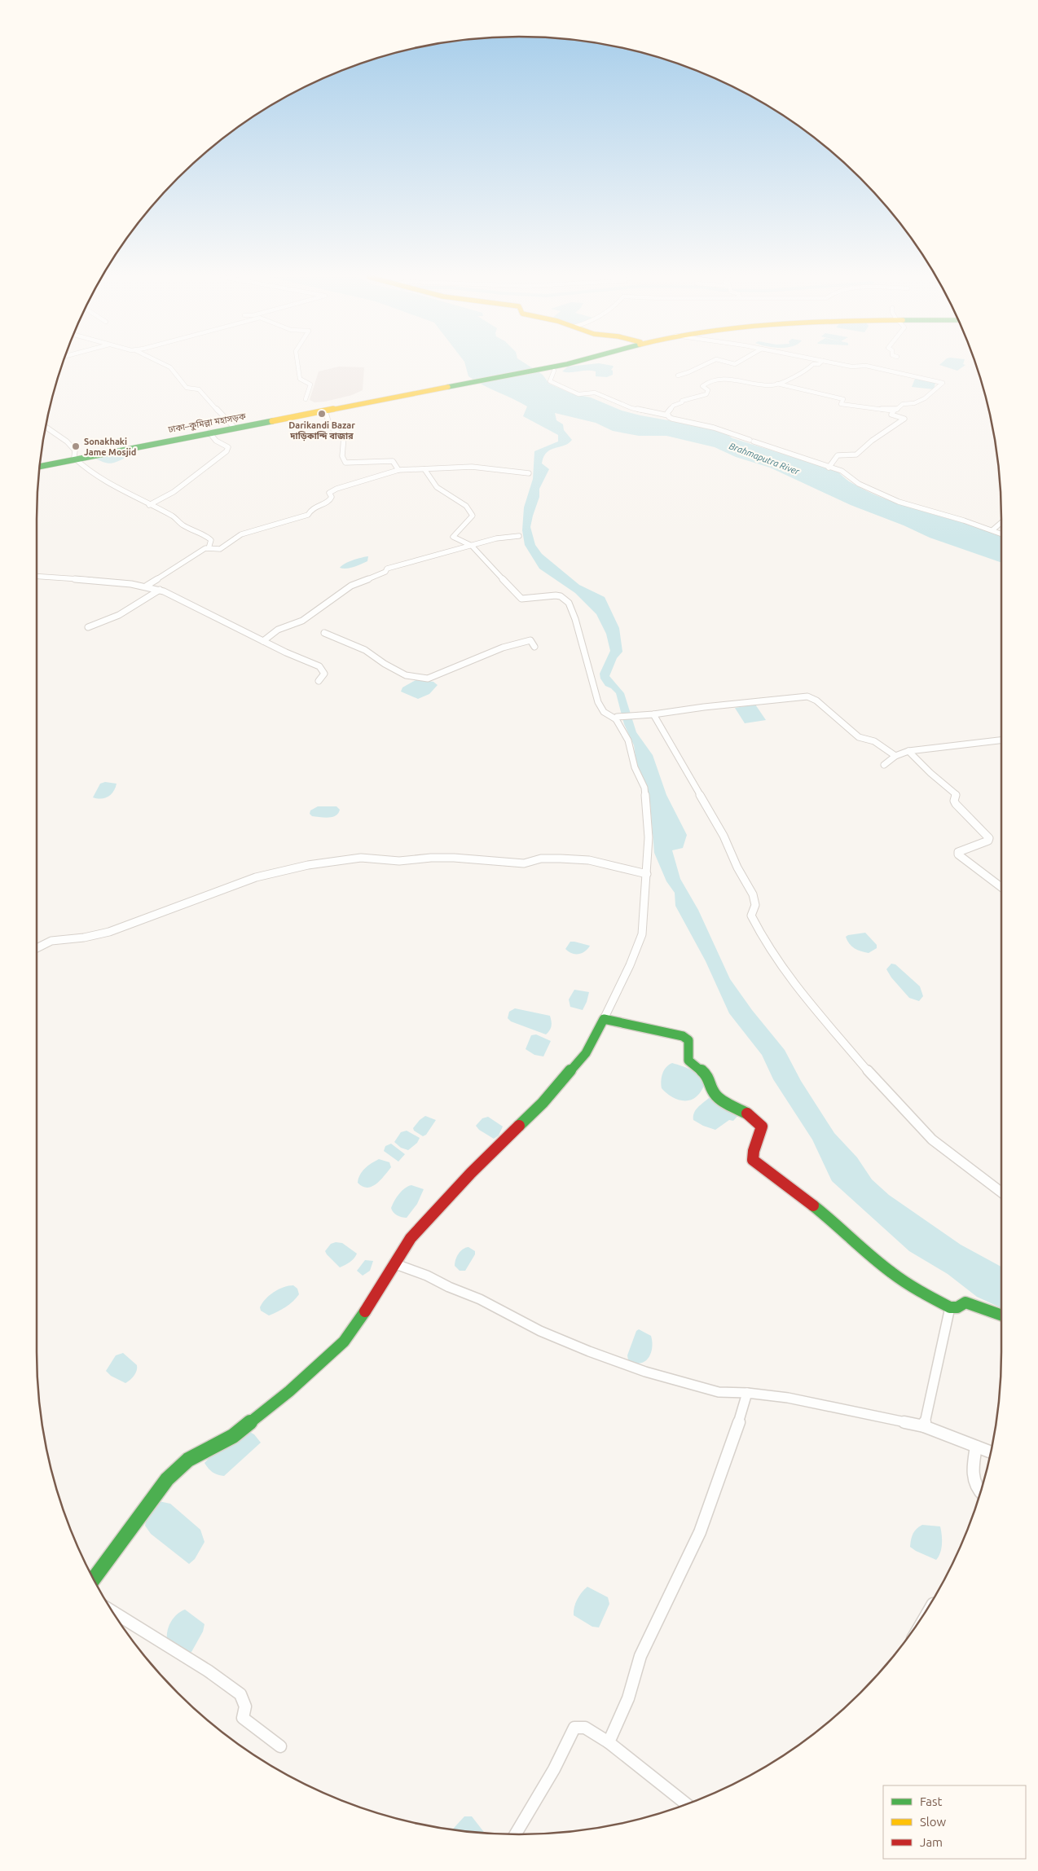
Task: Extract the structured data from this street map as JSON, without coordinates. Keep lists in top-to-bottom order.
{
  "streets": {
    "main road": ["ঢাকা–কুমিল্লা মহাসড়ক"]
  },
  "water": ["Brahmaputra River"],
  "places": ["Darikandi Bazar দাড়িকান্দি বাজার", "Sonakhaki Jame Mosjid"],
  "legend": ["Fast", "Slow", "Jam"]
}
